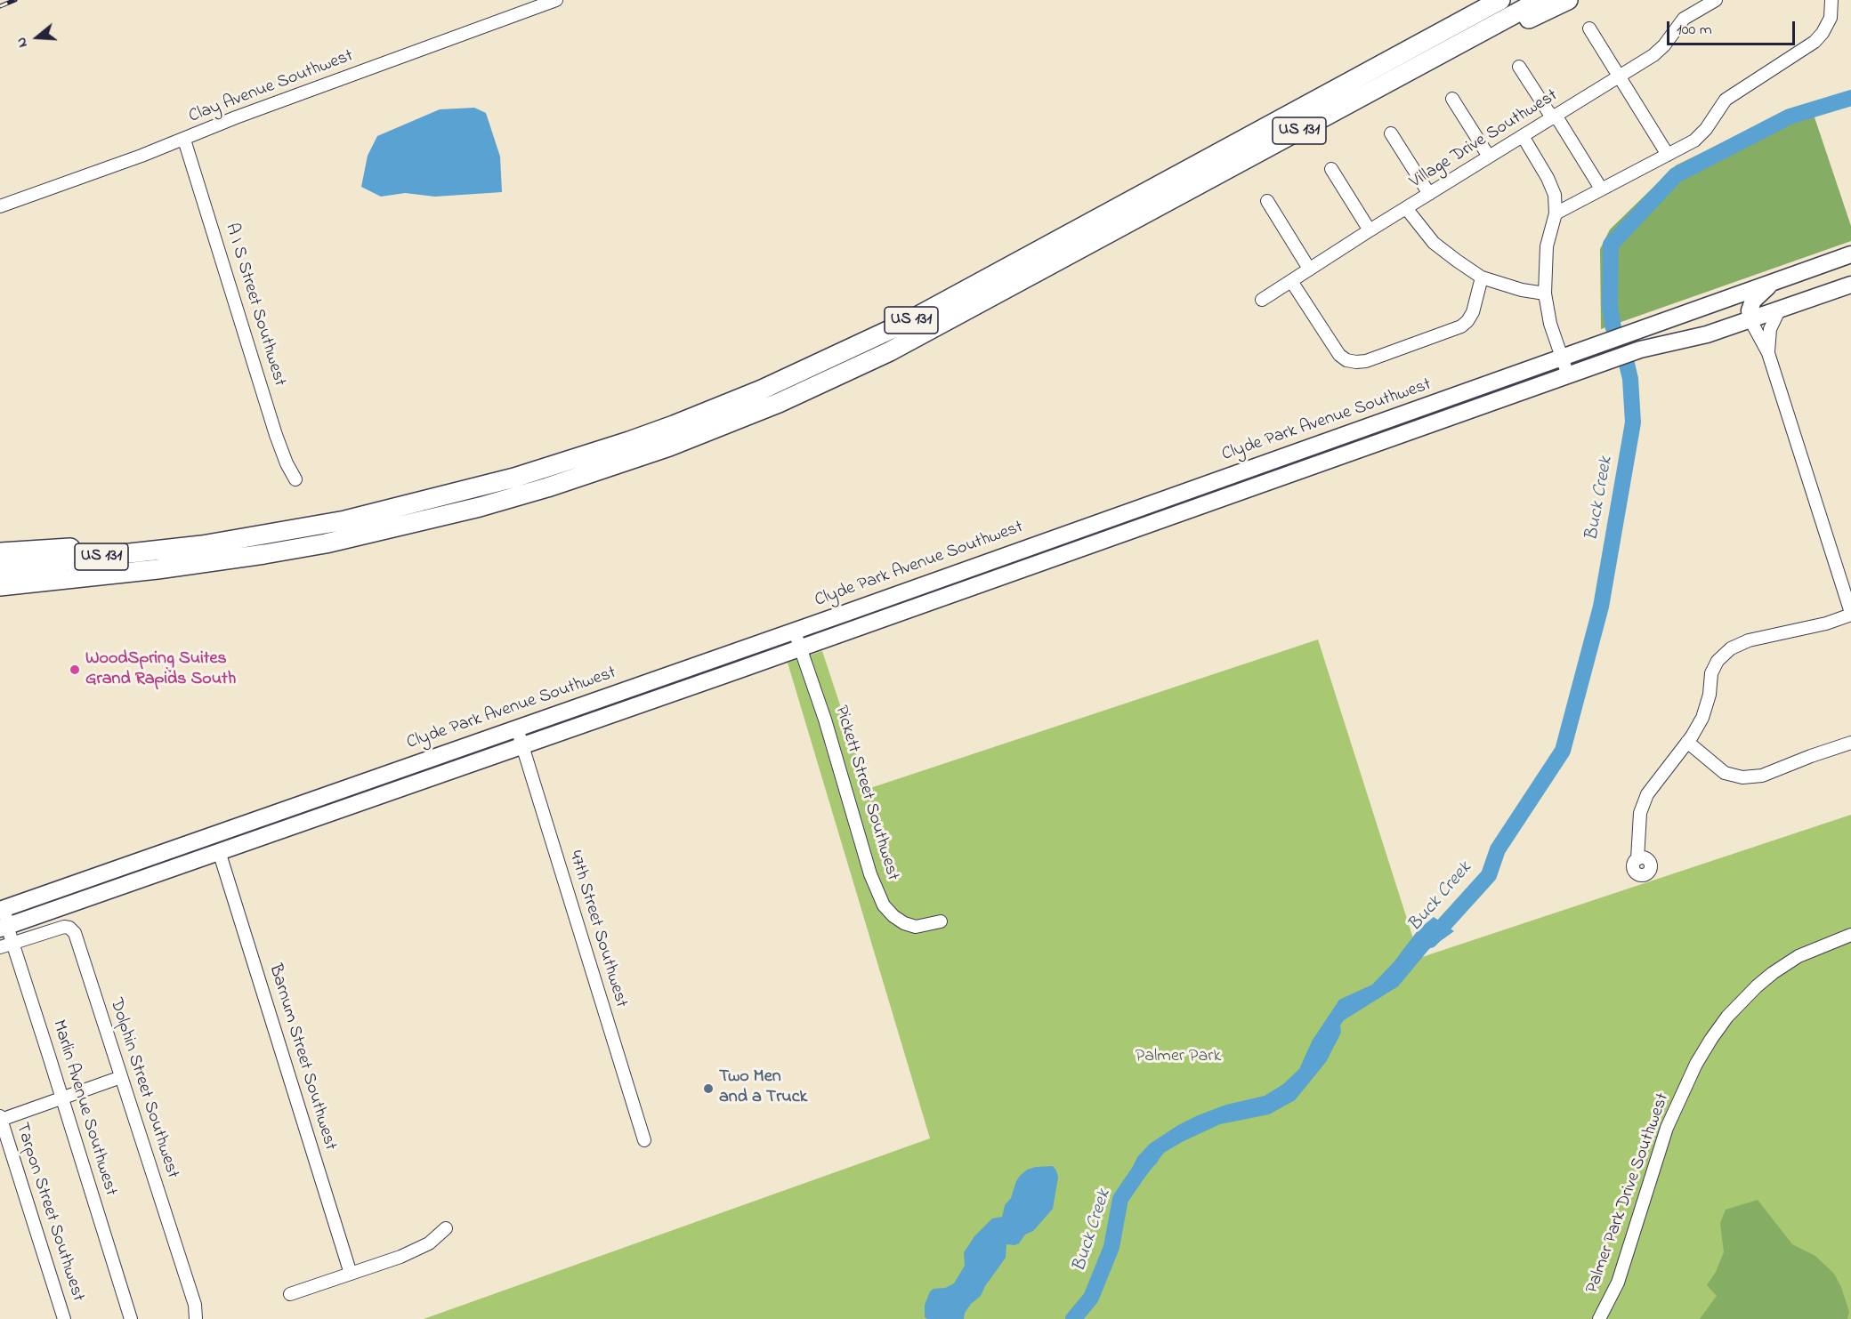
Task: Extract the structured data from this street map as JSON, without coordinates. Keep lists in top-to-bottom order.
{
  "streets": {
    "highway": ["US 131"],
    "main road": ["Clyde Park Avenue Southwest"],
    "street": [
      "Clay Avenue Southwest",
      "Village Drive Southwest",
      "A I S Street Southwest",
      "Pickett Street Southwest",
      "47th Street Southwest",
      "Barnum Street Southwest",
      "Dolphin Street Southwest",
      "Marlin Avenue Southwest",
      "Palmer Park Drive Southwest",
      "Tarpon Street Southwest"
    ]
  },
  "crossings": [
    ["Clay Avenue Southwest", "A I S Street Southwest"],
    ["Clyde Park Avenue Southwest", "Pickett Street Southwest"],
    ["Clyde Park Avenue Southwest", "47th Street Southwest"],
    ["Clyde Park Avenue Southwest", "Barnum Street Southwest"],
    ["Clyde Park Avenue Southwest", "Marlin Avenue Southwest"],
    ["Dolphin Street Southwest", "Marlin Avenue Southwest"]
  ],
  "water": ["Buck Creek"],
  "parks": ["Palmer Park"],
  "places": ["WoodSpring Suites Grand Rapids South", "Two Men and a Truck"],
  "scale_bar": "100 m",
  "north": "left"
}
